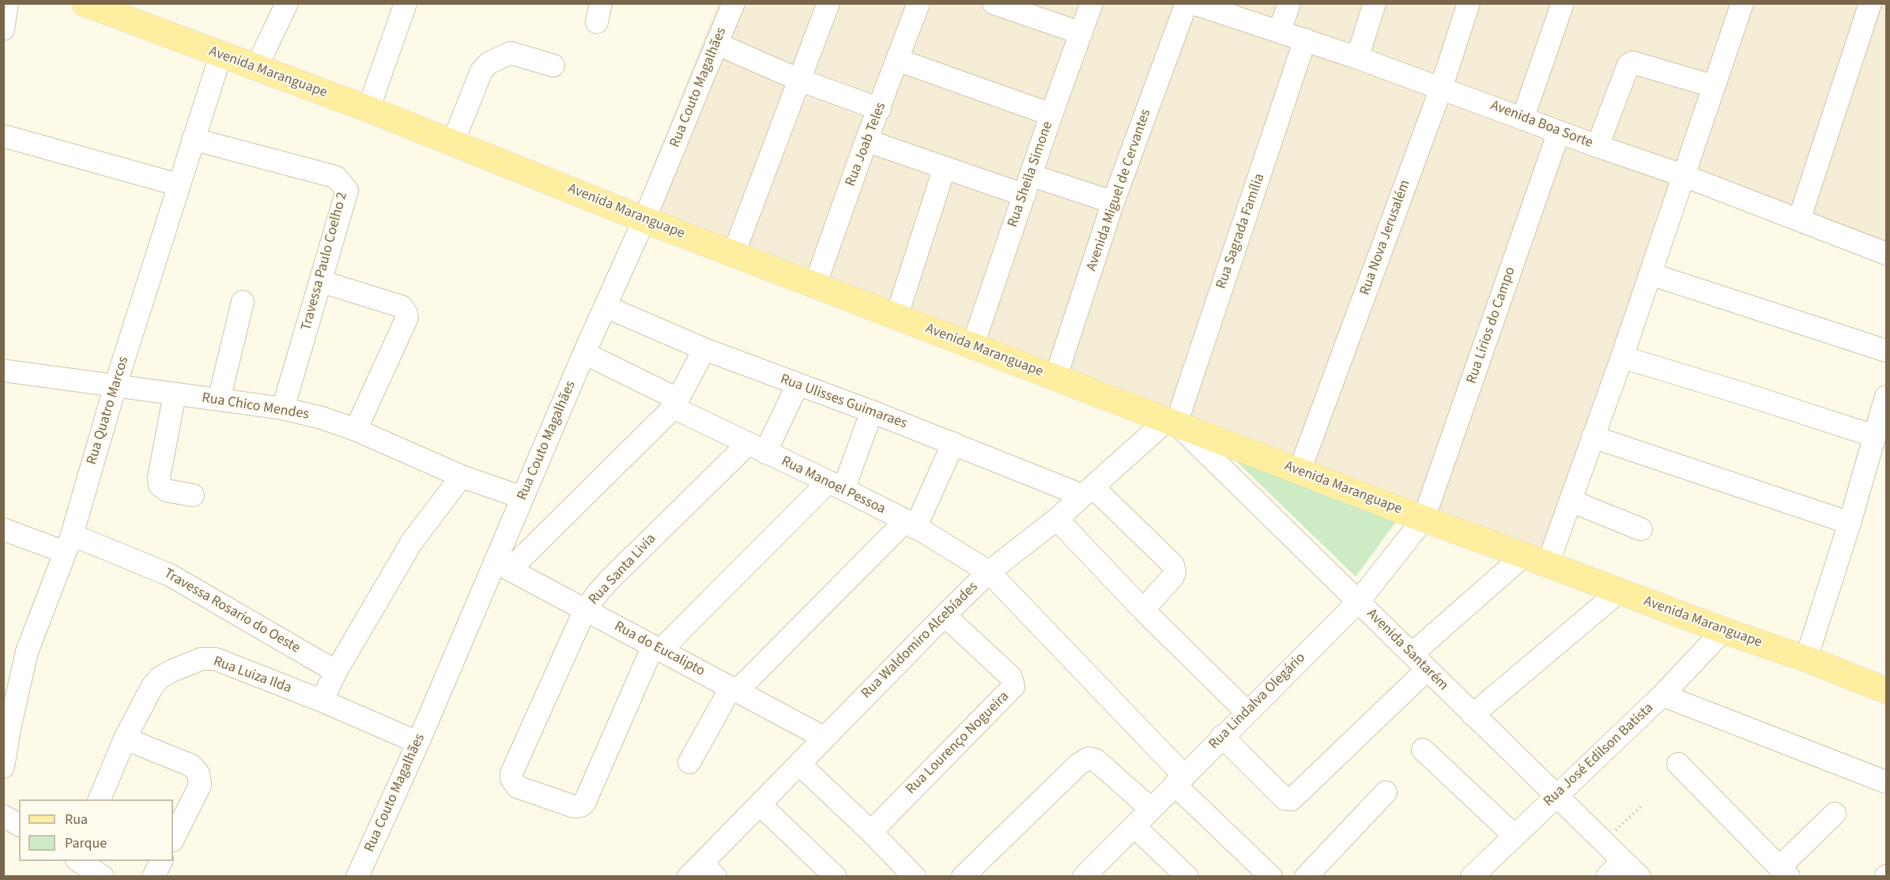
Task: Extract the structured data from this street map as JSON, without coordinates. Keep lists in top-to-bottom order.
{
  "streets": {
    "main road": ["Avenida Maranguape"],
    "street": [
      "Rua Couto Magalhães",
      "Avenida Boa Sorte",
      "Rua Joab Teles",
      "Rua Sheila Simone",
      "Avenida Miguel de Cervantes",
      "Rua Sagrada Família",
      "Rua Nova Jerusalém",
      "Travessa Paulo Coelho 2",
      "Rua Lírios do Campo",
      "Rua Ulisses Guimaraes",
      "Rua Chico Mendes",
      "Rua Quatro Marcos",
      "Rua Manoel Pessoa",
      "Rua Santa Livia",
      "Travessa Rosario do Oeste",
      "Rua Waldomiro Alcebíades",
      "Rua do Eucalipto",
      "Avenida Santarém",
      "Rua Luiza Ilda",
      "Rua Lindalva Olegário",
      "Rua Lourenço Nogueira",
      "Rua José Edilson Batista"
    ]
  },
  "crossings": [
    ["Avenida Maranguape", "Rua Couto Magalhães"],
    ["Avenida Maranguape", "Rua Joab Teles"],
    ["Avenida Maranguape", "Rua Sheila Simone"],
    ["Avenida Maranguape", "Avenida Miguel de Cervantes"],
    ["Avenida Maranguape", "Rua Sagrada Família"],
    ["Avenida Maranguape", "Rua Nova Jerusalém"],
    ["Avenida Maranguape", "Rua Lírios do Campo"],
    ["Avenida Maranguape", "Rua Quatro Marcos"],
    ["Avenida Maranguape", "Rua Waldomiro Alcebíades"],
    ["Avenida Maranguape", "Avenida Santarém"],
    ["Avenida Maranguape", "Rua Lindalva Olegário"],
    ["Avenida Maranguape", "Rua José Edilson Batista"],
    ["Rua Couto Magalhães", "Rua Ulisses Guimaraes"],
    ["Rua Couto Magalhães", "Rua Chico Mendes"],
    ["Rua Couto Magalhães", "Rua Manoel Pessoa"],
    ["Rua Couto Magalhães", "Rua do Eucalipto"],
    ["Rua Couto Magalhães", "Rua Luiza Ilda"],
    ["Avenida Boa Sorte", "Rua Sagrada Família"],
    ["Avenida Boa Sorte", "Rua Nova Jerusalém"],
    ["Avenida Boa Sorte", "Rua Lírios do Campo"],
    ["Rua Sagrada Família", "Rua Waldomiro Alcebíades"],
    ["Rua Sagrada Família", "Avenida Santarém"],
    ["Travessa Paulo Coelho 2", "Rua Chico Mendes"],
    ["Travessa Paulo Coelho 2", "Rua Quatro Marcos"],
    ["Rua Lírios do Campo", "Rua Lindalva Olegário"],
    ["Rua Ulisses Guimaraes", "Rua Santa Livia"],
    ["Rua Ulisses Guimaraes", "Rua Waldomiro Alcebíades"],
    ["Rua Chico Mendes", "Rua Quatro Marcos"],
    ["Rua Quatro Marcos", "Travessa Rosario do Oeste"],
    ["Rua Manoel Pessoa", "Rua Santa Livia"],
    ["Rua Manoel Pessoa", "Rua Waldomiro Alcebíades"],
    ["Rua Manoel Pessoa", "Rua Lindalva Olegário"],
    ["Rua Santa Livia", "Rua do Eucalipto"],
    ["Rua Waldomiro Alcebíades", "Rua do Eucalipto"],
    ["Rua Waldomiro Alcebíades", "Avenida Santarém"],
    ["Rua Waldomiro Alcebíades", "Rua Lourenço Nogueira"],
    ["Avenida Santarém", "Rua Lindalva Olegário"],
    ["Avenida Santarém", "Rua José Edilson Batista"]
  ],
  "legend": ["Rua", "Parque"]
}
